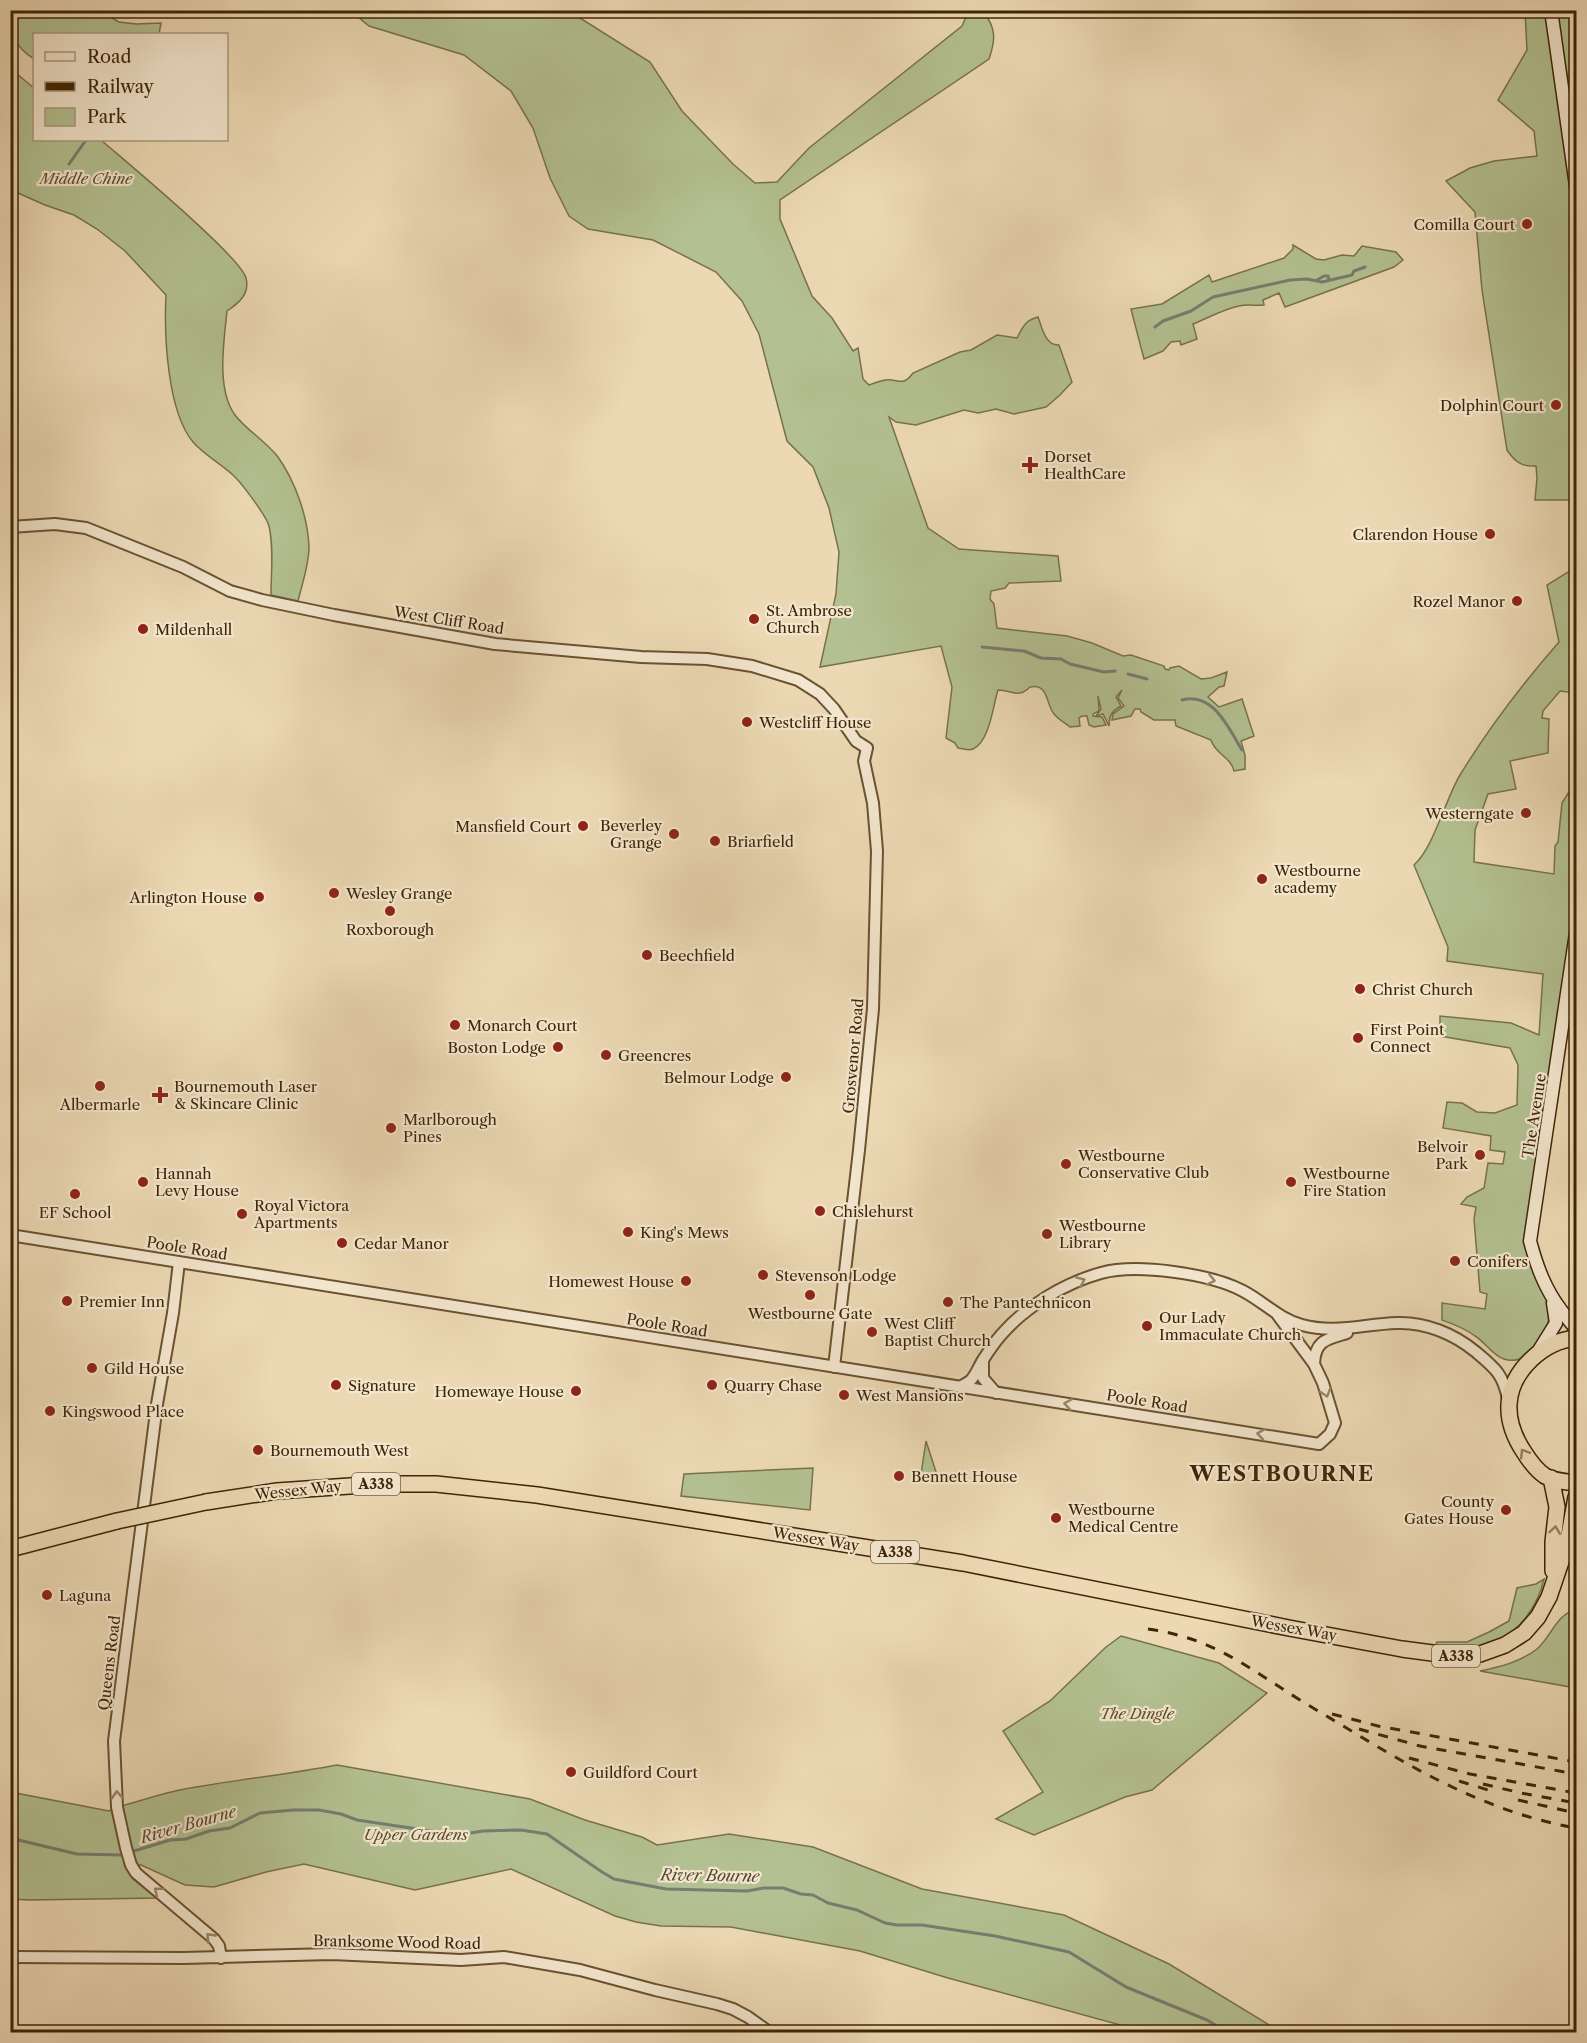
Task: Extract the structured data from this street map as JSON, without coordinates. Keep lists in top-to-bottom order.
{
  "streets": {
    "highway": ["A338", "Wessex Way"],
    "main road": ["The Avenue"],
    "street": [
      "West Cliff Road",
      "Grosvenor Road",
      "Poole Road",
      "Queens Road",
      "Branksome Wood Road"
    ]
  },
  "crossings": [
    ["West Cliff Road", "Grosvenor Road"],
    ["Grosvenor Road", "Poole Road"],
    ["Poole Road", "Queens Road"],
    ["A338", "Wessex Way"],
    ["Queens Road", "Branksome Wood Road"]
  ],
  "one_way": ["Queens Road"],
  "districts": ["WESTBOURNE"],
  "water": ["River Bourne"],
  "parks": ["Middle Chine", "The Dingle", "Upper Gardens"],
  "places": {
    "other": [
      "Comilla Court",
      "Dolphin Court",
      "Clarendon House",
      "Rozel Manor",
      "St. Ambrose Church",
      "Mildenhall",
      "Westcliff House",
      "Westerngate",
      "Mansfield Court",
      "Beverley Grange",
      "Briarfield",
      "Westbourne academy",
      "Wesley Grange",
      "Arlington House",
      "Roxborough",
      "Beechfield",
      "Christ Church",
      "Monarch Court",
      "First Point Connect",
      "Boston Lodge",
      "Greencres",
      "Belmour Lodge",
      "Albermarle",
      "Marlborough Pines",
      "Belvoir Park",
      "Westbourne Conservative Club",
      "Hannah Levy House",
      "Westbourne Fire Station",
      "EF School",
      "Chislehurst",
      "Royal Victora Apartments",
      "King's Mews",
      "Westbourne Library",
      "Cedar Manor",
      "Conifers",
      "Stevenson Lodge",
      "Homewest House",
      "Westbourne Gate",
      "Premier Inn",
      "The Pantechnicon",
      "Our Lady Immaculate Church",
      "West Cliff Baptist Church",
      "Gild House",
      "Signature",
      "Quarry Chase",
      "Homewaye House",
      "West Mansions",
      "Kingswood Place",
      "Bournemouth West",
      "Bennett House",
      "County Gates House",
      "Westbourne Medical Centre",
      "Laguna",
      "Guildford Court"
    ],
    "health": ["Dorset HealthCare", "Bournemouth Laser & Skincare Clinic"]
  },
  "legend": ["Road", "Railway", "Park"]
}
